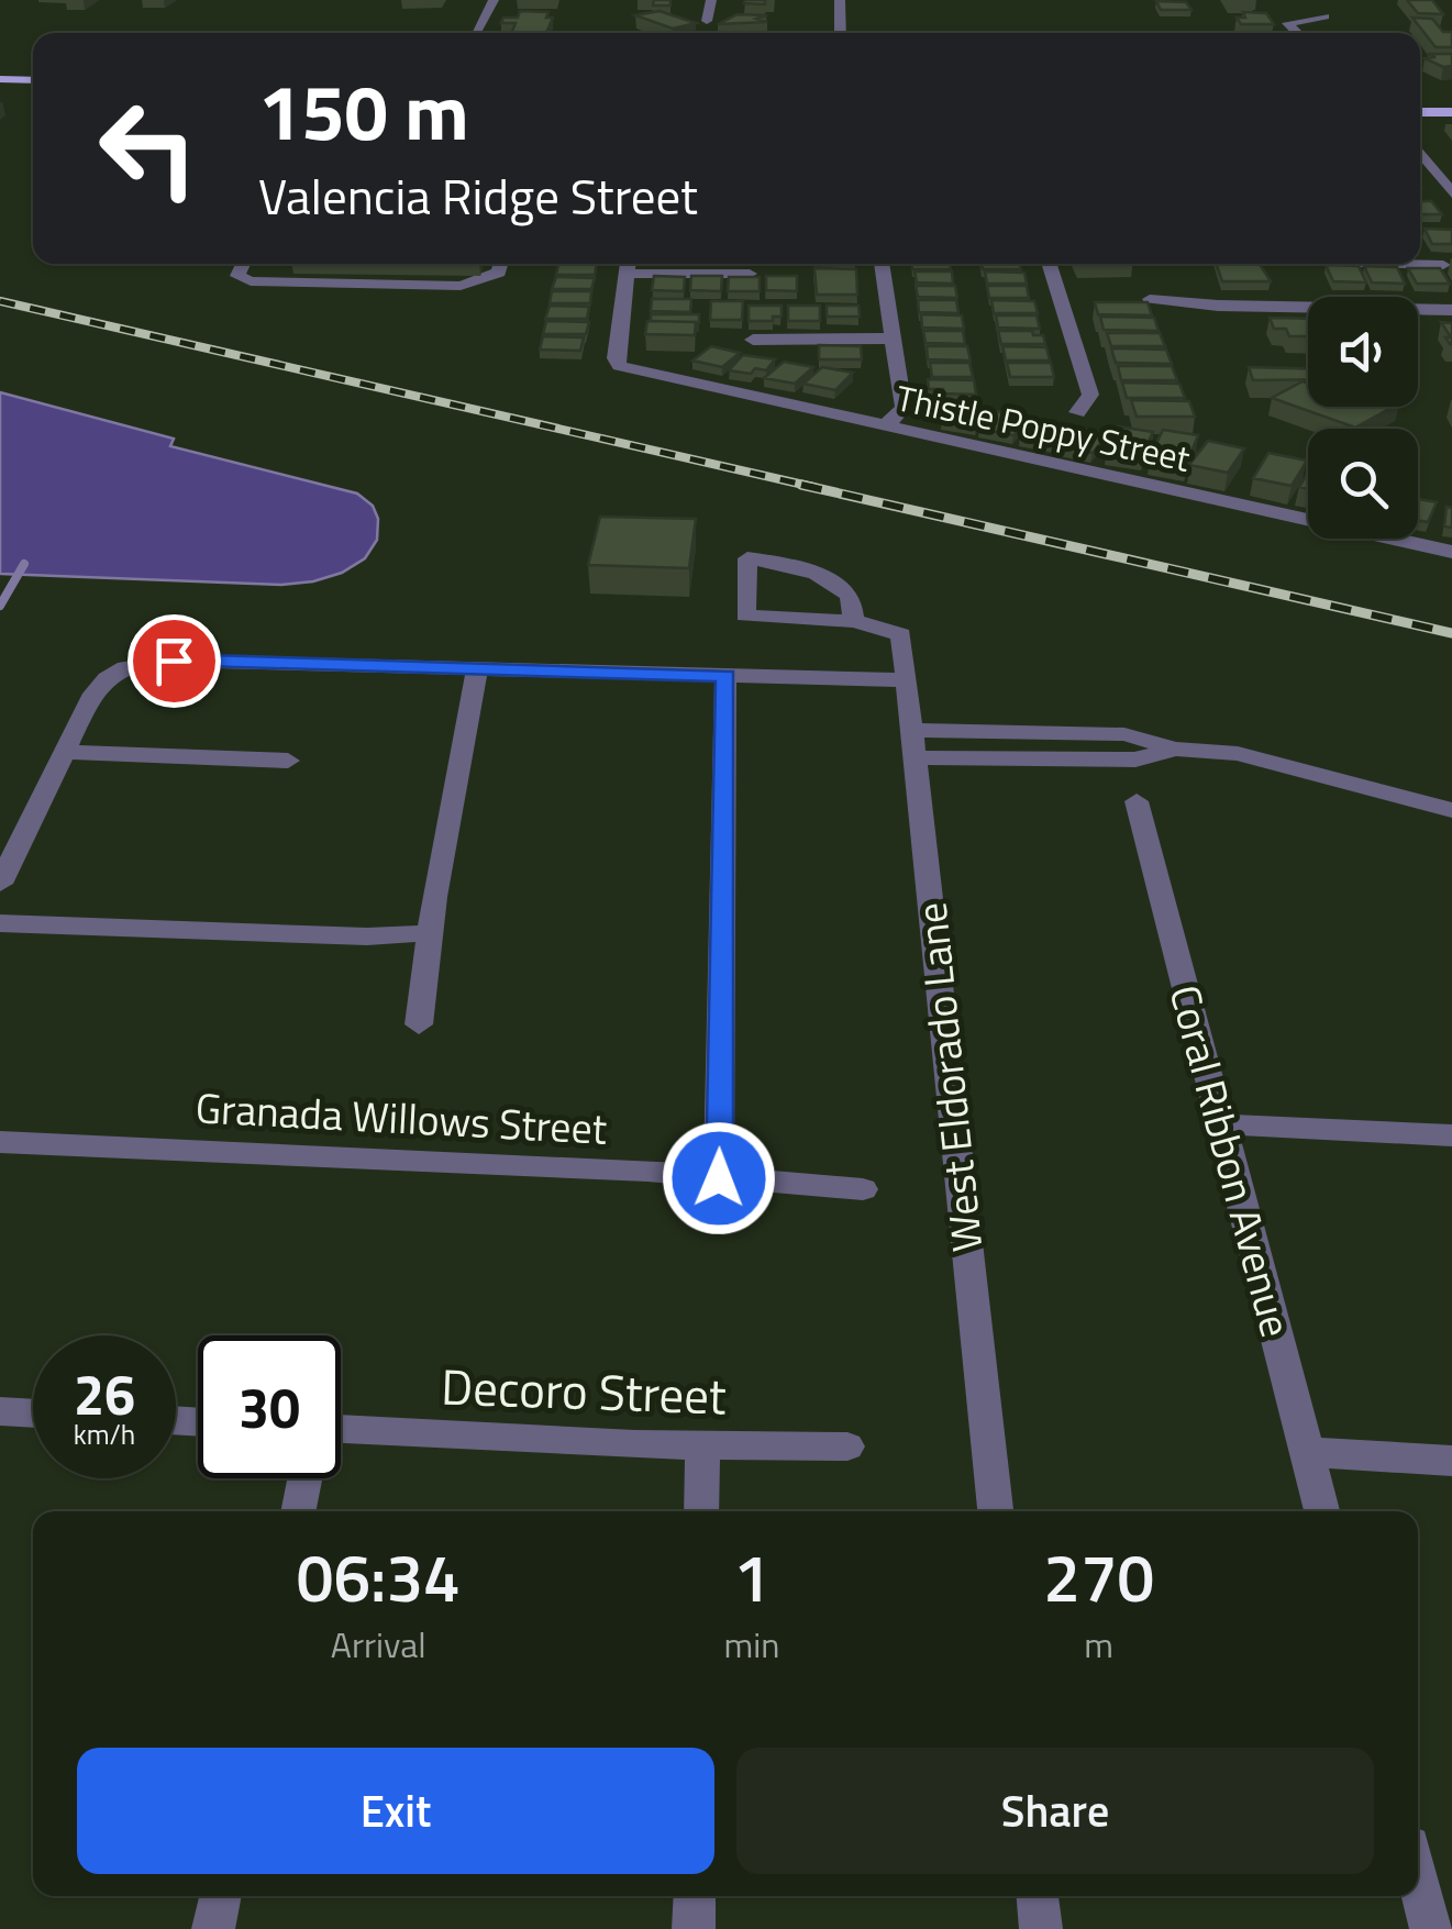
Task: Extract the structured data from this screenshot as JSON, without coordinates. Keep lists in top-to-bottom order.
{
  "streets": {
    "street": [
      "Thistle Poppy Street",
      "West Eldorado Lane",
      "Granada Willows Street",
      "Coral Ribbon Avenue",
      "Decoro Street"
    ]
  },
  "page": {
    "turn": ["150 m", "Valencia Ridge Street"],
    "speed": "26 km/h",
    "limit": "30",
    "eta": [
      "06:34",
      "Arrival",
      "1",
      "min",
      "270",
      "m"
    ],
    "buttons": ["Exit", "Share"]
  }
}
